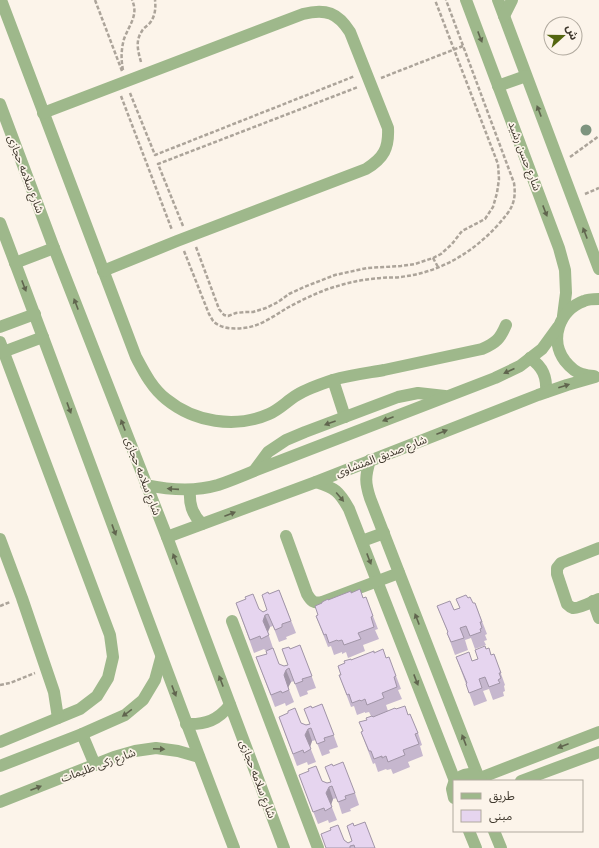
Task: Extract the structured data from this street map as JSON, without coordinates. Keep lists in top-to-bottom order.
{
  "streets": {
    "street": [
      "شارع حسن رشيد",
      "شارع سلامه حجازى",
      "شارع صديق المنشاوى",
      "شارع زكى طليمات"
    ]
  },
  "crossings": [
    ["شارع حسن رشيد", "شارع صديق المنشاوى"],
    ["شارع سلامه حجازى", "شارع صديق المنشاوى"]
  ],
  "legend": ["طريق", "مبنى"],
  "north": "right"
}
